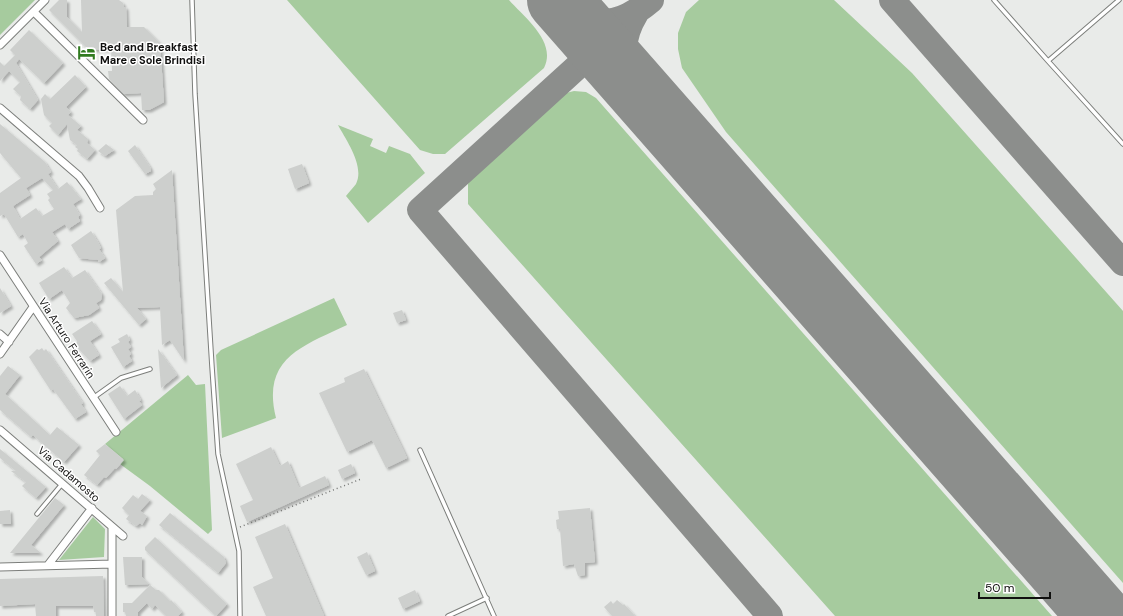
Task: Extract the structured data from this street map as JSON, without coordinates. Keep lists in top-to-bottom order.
{
  "streets": {
    "street": ["Via Arturo Ferrarin", "Via Cadamosto"]
  },
  "places": {
    "hotel": ["Bed and Breakfast Mare e Sole Brindisi"]
  },
  "scale_bar": "50 m"
}
